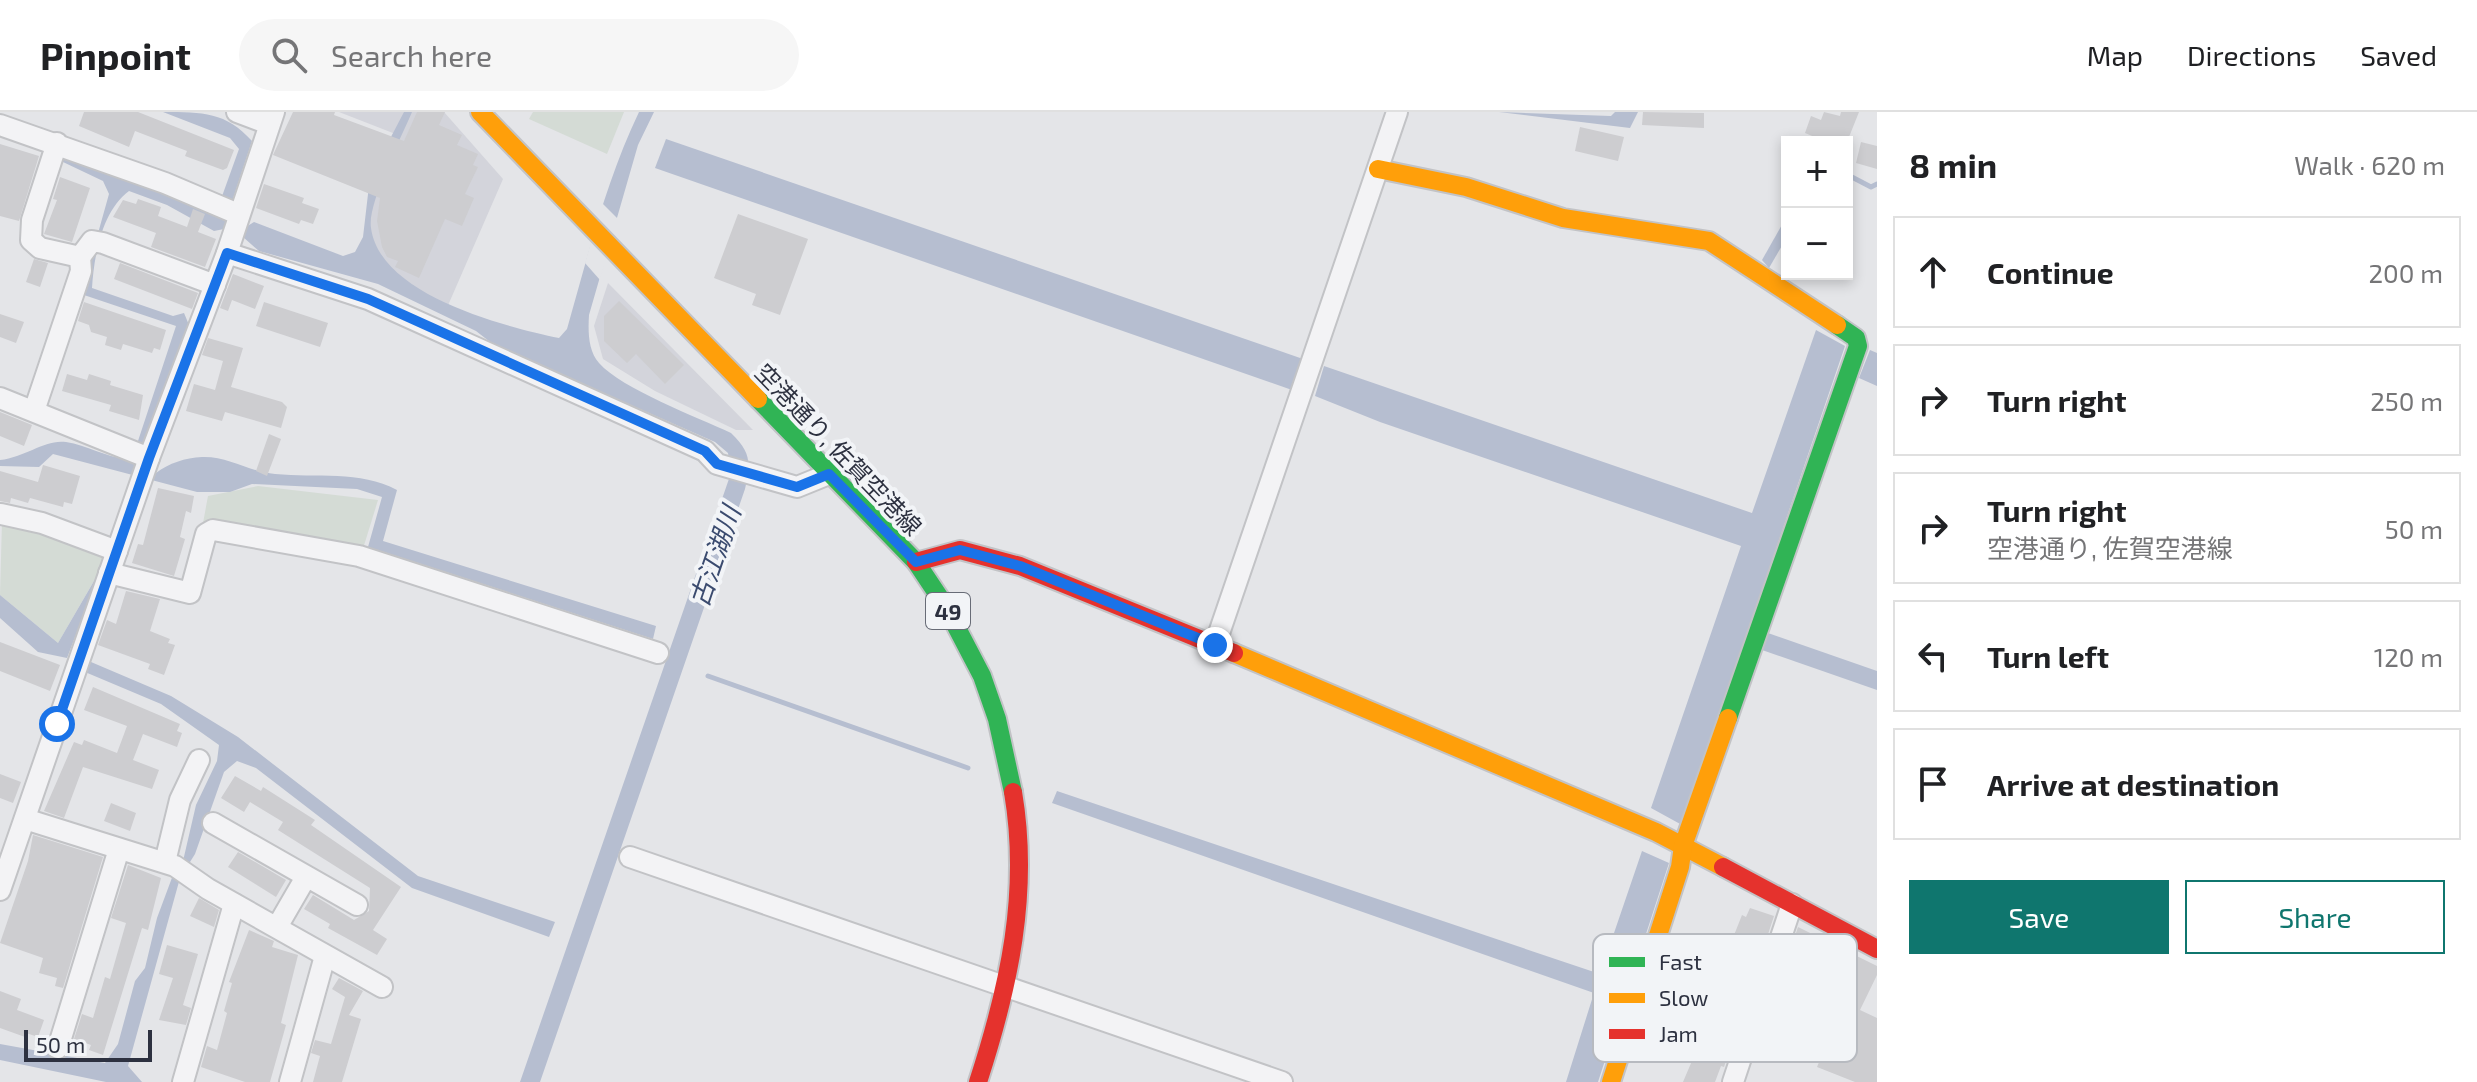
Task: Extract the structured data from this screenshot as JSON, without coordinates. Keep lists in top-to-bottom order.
{
  "streets": {
    "street": ["空港通り, 佐賀空港線", "49"]
  },
  "water": ["古江湖川"],
  "legend": ["Fast", "Slow", "Jam"],
  "scale_bar": "50 m",
  "page": {
    "header": "Pinpoint",
    "search": "Search here",
    "nav": ["Map", "Directions", "Saved"],
    "heading": ["8 min", "Walk · 620 m"],
    "map_buttons": ["+", "−"],
    "list": [
      ["Continue", "200 m"],
      ["Turn right", "250 m"],
      ["Turn right", "空港通り, 佐賀空港線", "50 m"],
      ["Turn left", "120 m"],
      "Arrive at destination"
    ],
    "buttons": ["Save", "Share"],
    "scale": "50 m"
  }
}
